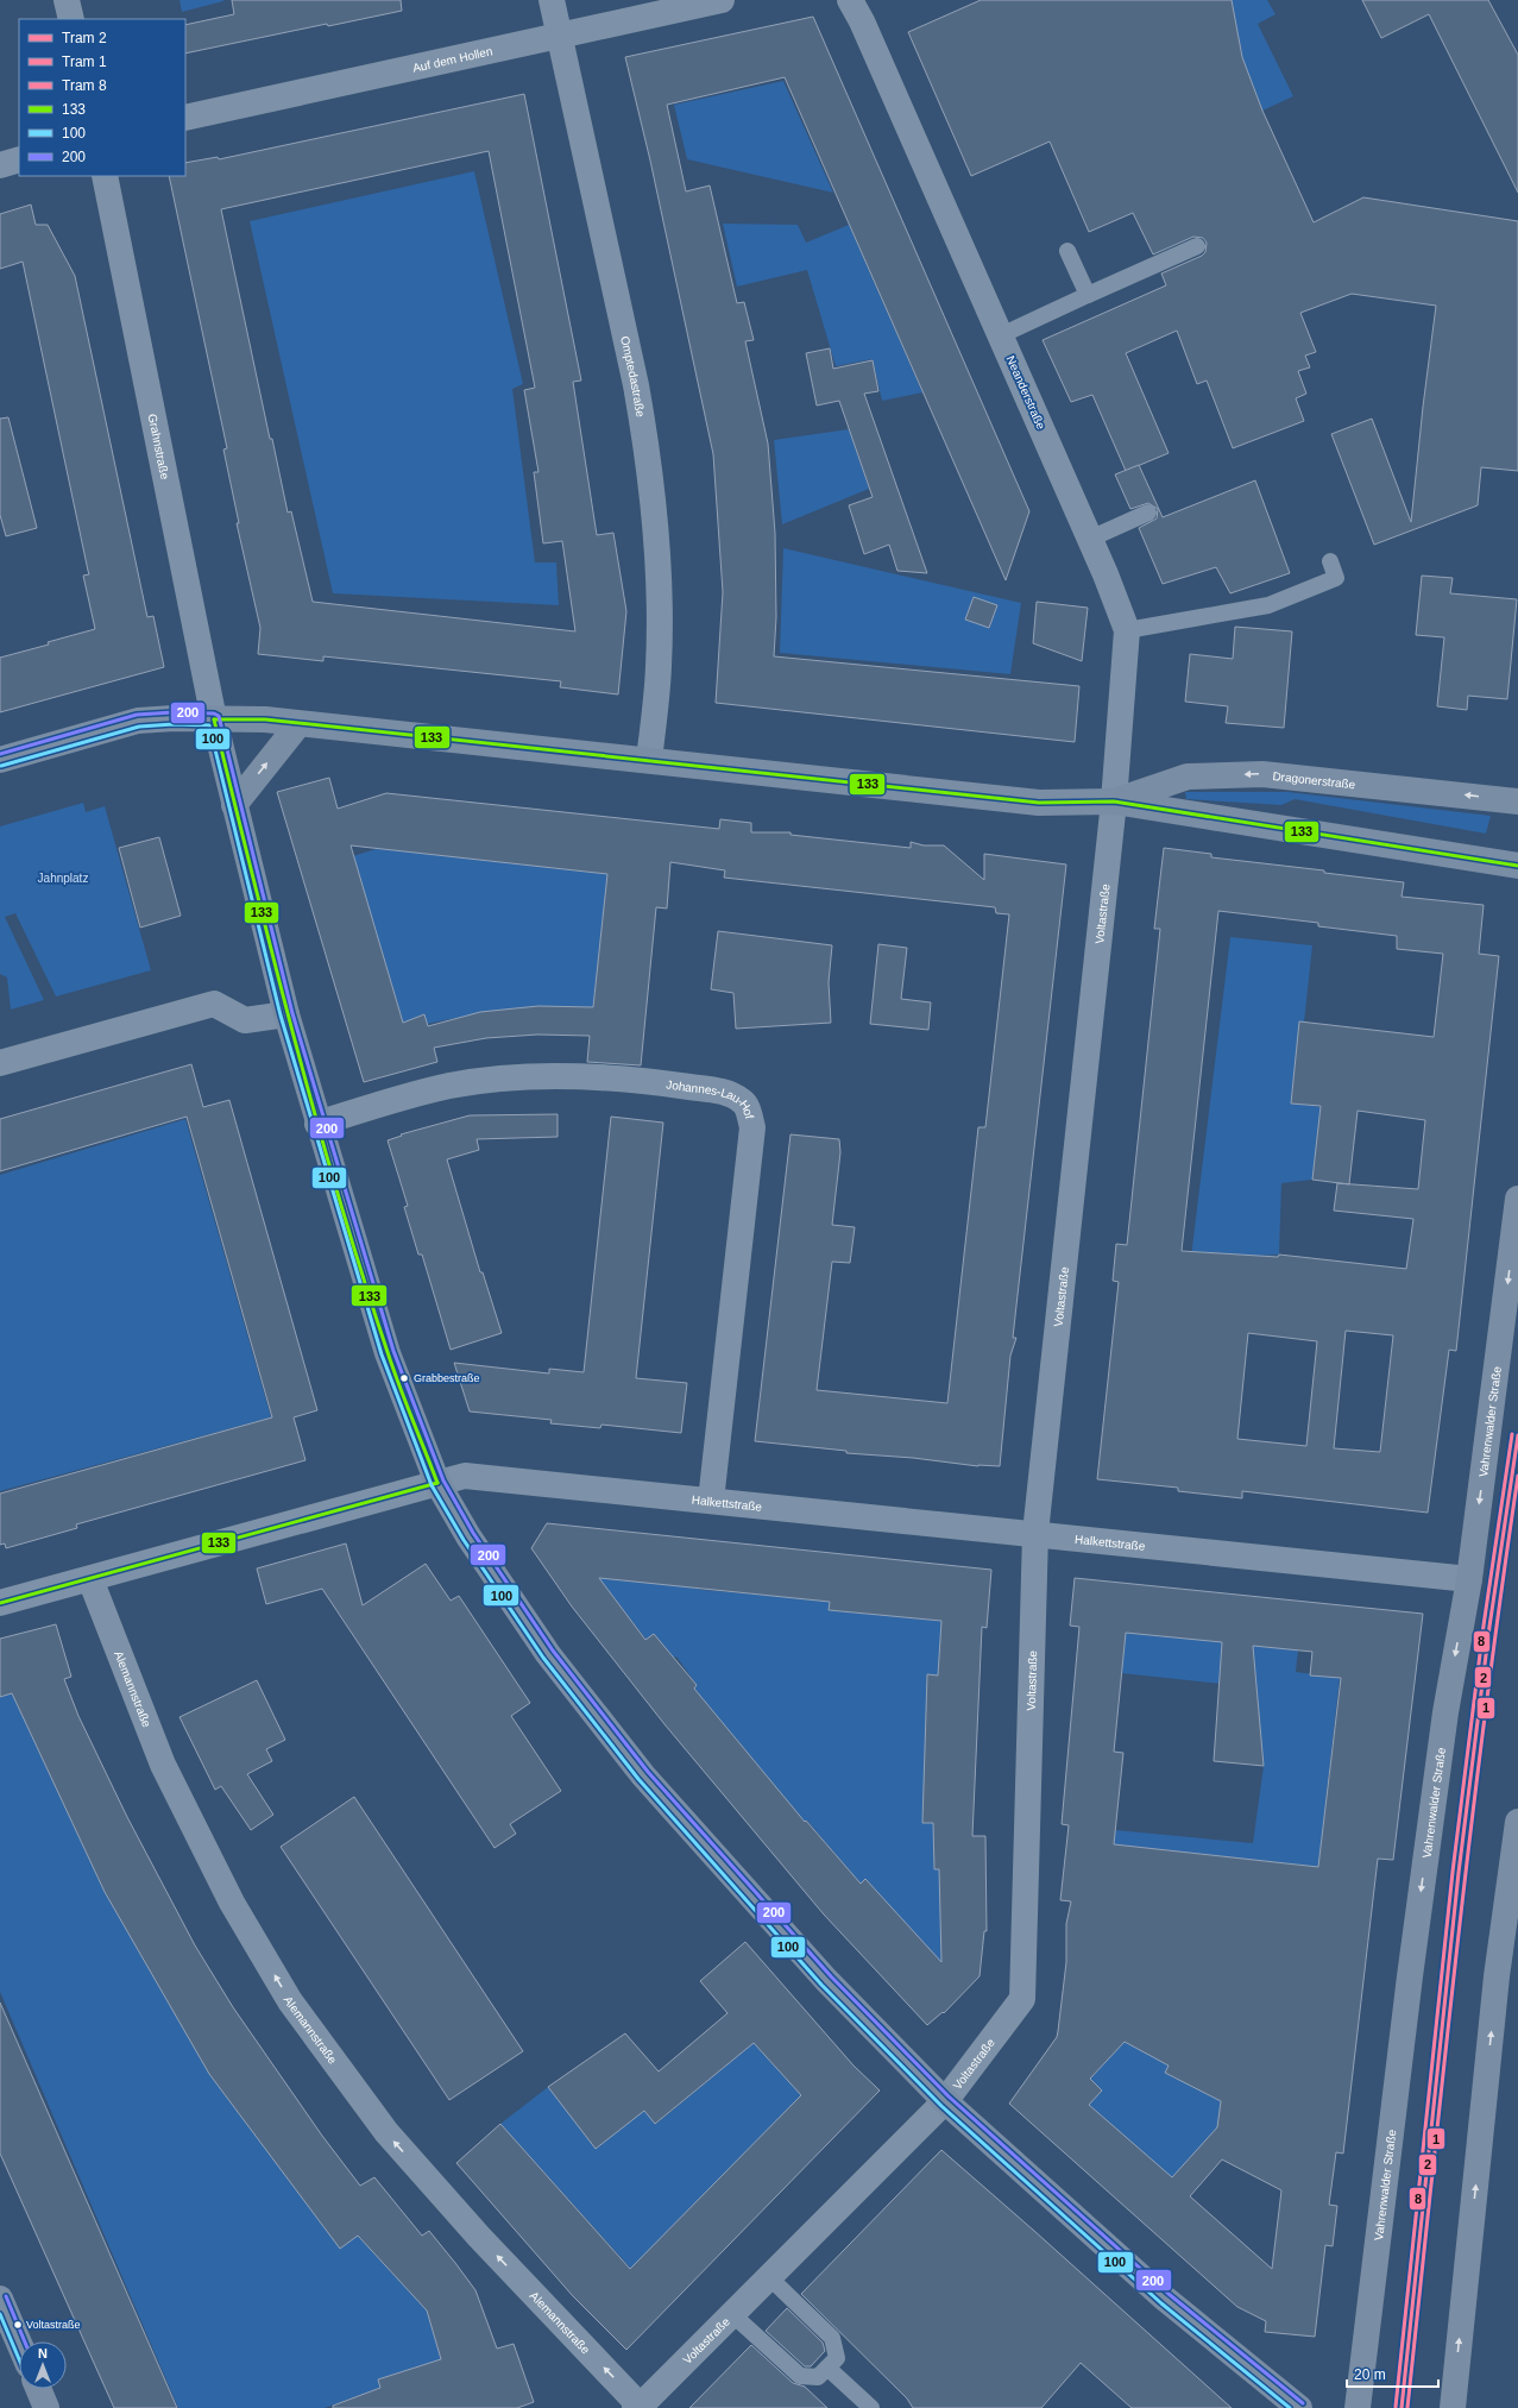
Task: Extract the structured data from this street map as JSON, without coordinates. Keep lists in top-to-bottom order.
{
  "streets": {
    "street": [
      "Auf dem Hollen",
      "Omptedastraße",
      "Neanderstraße",
      "Grahnstraße",
      "Dragonerstraße",
      "Voltastraße",
      "Johannes-Lau-Hof",
      "Vahrenwalder Straße",
      "Halkettstraße",
      "Alemannstraße"
    ]
  },
  "crossings": [
    ["Auf dem Hollen", "Omptedastraße"],
    ["Omptedastraße", "Dragonerstraße"],
    ["Neanderstraße", "Dragonerstraße"],
    ["Neanderstraße", "Voltastraße"],
    ["Grahnstraße", "Dragonerstraße"],
    ["Dragonerstraße", "Voltastraße"],
    ["Voltastraße", "Halkettstraße"],
    ["Voltastraße", "Alemannstraße"],
    ["Johannes-Lau-Hof", "Halkettstraße"],
    ["Vahrenwalder Straße", "Halkettstraße"],
    ["Halkettstraße", "Alemannstraße"]
  ],
  "one_way": ["Alemannstraße"],
  "parks": ["Jahnplatz"],
  "places": ["Grabbestraße", "Voltastraße"],
  "lines": [
    "transit line 200",
    "transit line 133",
    "transit line 100",
    "tram line 8",
    "tram line 2",
    "tram line 1"
  ],
  "legend": [
    "Tram 2",
    "Tram 1",
    "Tram 8",
    "133",
    "100",
    "200"
  ],
  "scale_bar": "20 m",
  "north": "top"
}
